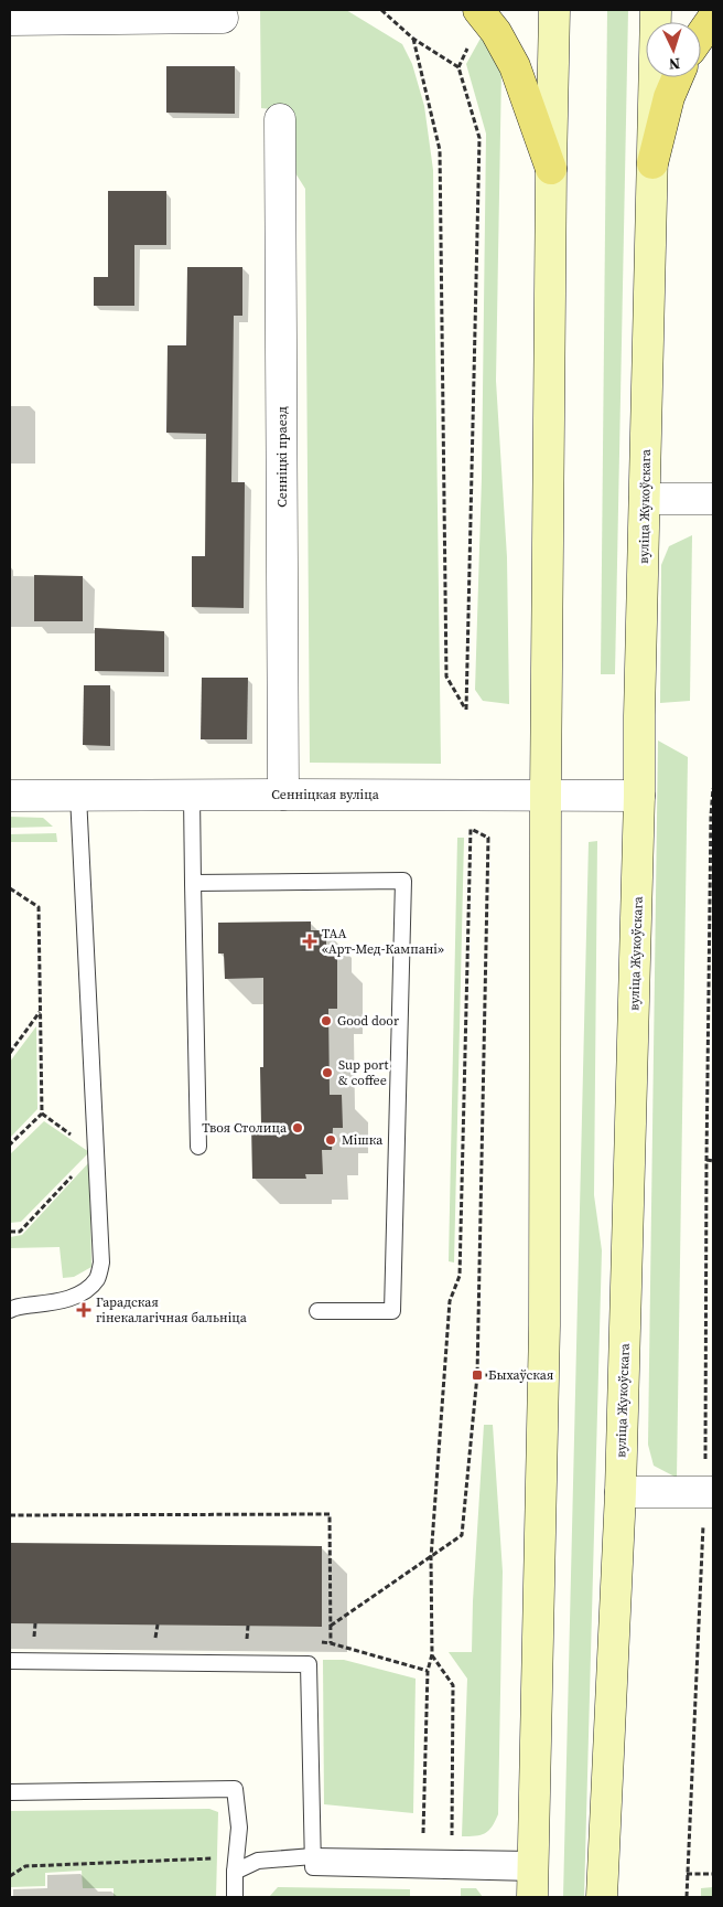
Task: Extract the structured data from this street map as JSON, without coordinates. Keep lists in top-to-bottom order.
{
  "streets": {
    "main road": ["вуліца Жукоўскага"],
    "street": ["Сенніцкі праезд", "Сенніцкая вуліца"]
  },
  "crossings": [
    ["Сенніцкі праезд", "Сенніцкая вуліца"],
    ["вуліца Жукоўскага", "Сенніцкая вуліца"]
  ],
  "places": {
    "health": ["ТАА «Арт-Мед-Кампані»", "Гарадская гінекалагічная бальніца"],
    "other": [
      "Good door",
      "Sup port & coffee",
      "Твоя Столица",
      "Мішка"
    ],
    "transit": ["Быхаўская"]
  },
  "north": "bottom"
}
